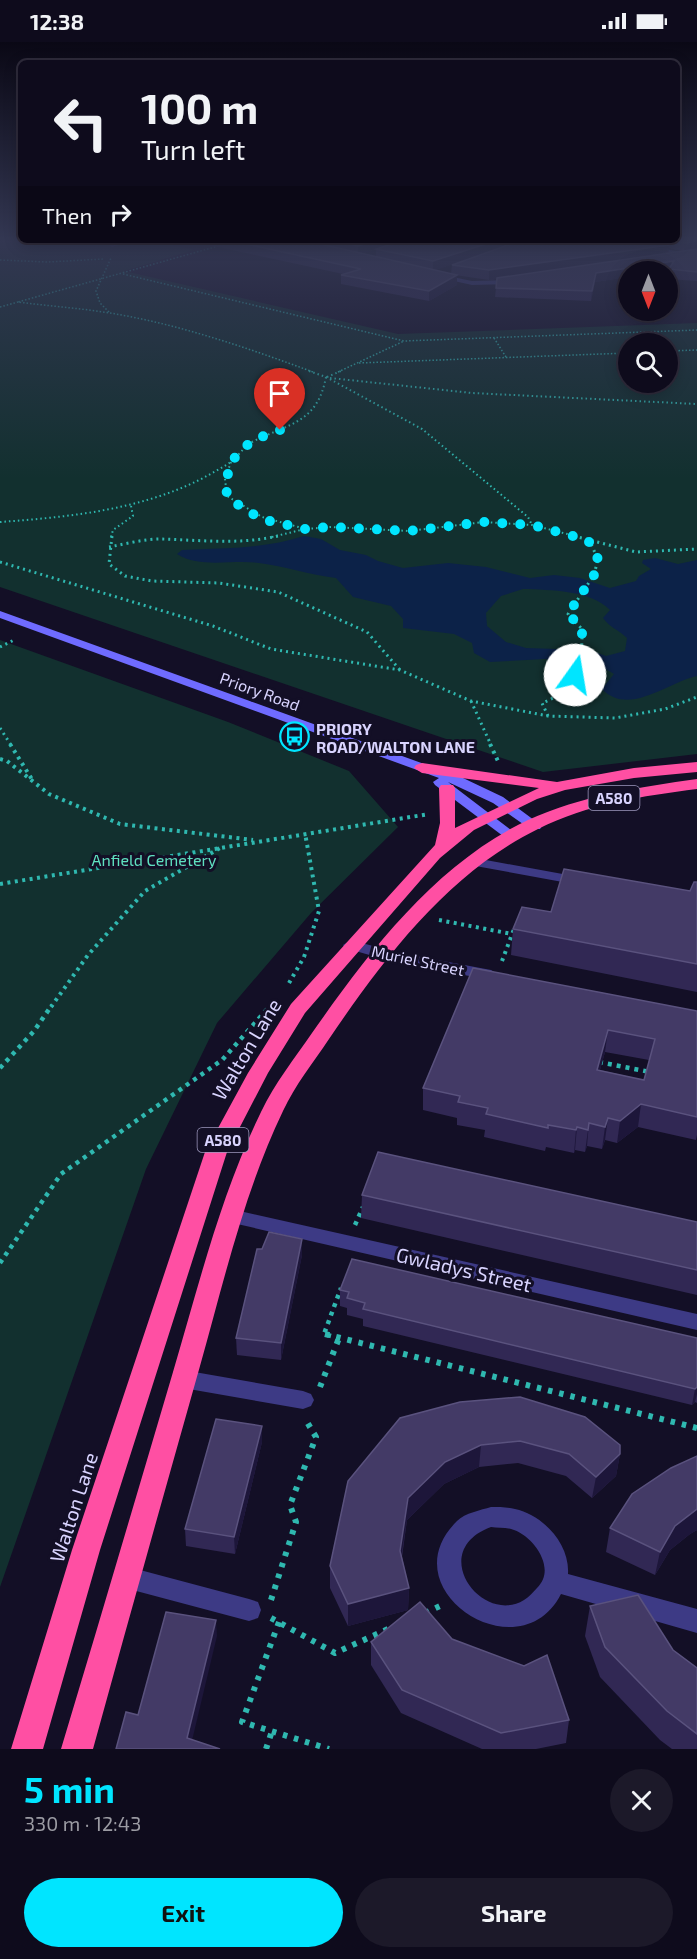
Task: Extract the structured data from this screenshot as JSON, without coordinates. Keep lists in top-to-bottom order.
{
  "streets": {
    "highway": ["A580", "Walton Lane"],
    "street": ["Priory Road", "Muriel Street", "Gwladys Street"]
  },
  "crossings": [
    ["Priory Road", "A580"],
    ["Priory Road", "Walton Lane"],
    ["A580", "Muriel Street"],
    ["A580", "Gwladys Street"],
    ["Muriel Street", "Walton Lane"]
  ],
  "parks": ["Anfield Cemetery"],
  "places": {
    "bus stop": ["PRIORY ROAD/WALTON LANE"]
  },
  "north": "bottom",
  "page": {
    "status": "12:38",
    "turn": ["100 m", "Turn left"],
    "then": "Then",
    "heading": ["5 min", "330 m · 12:43"],
    "buttons": ["Exit", "Share"]
  }
}
